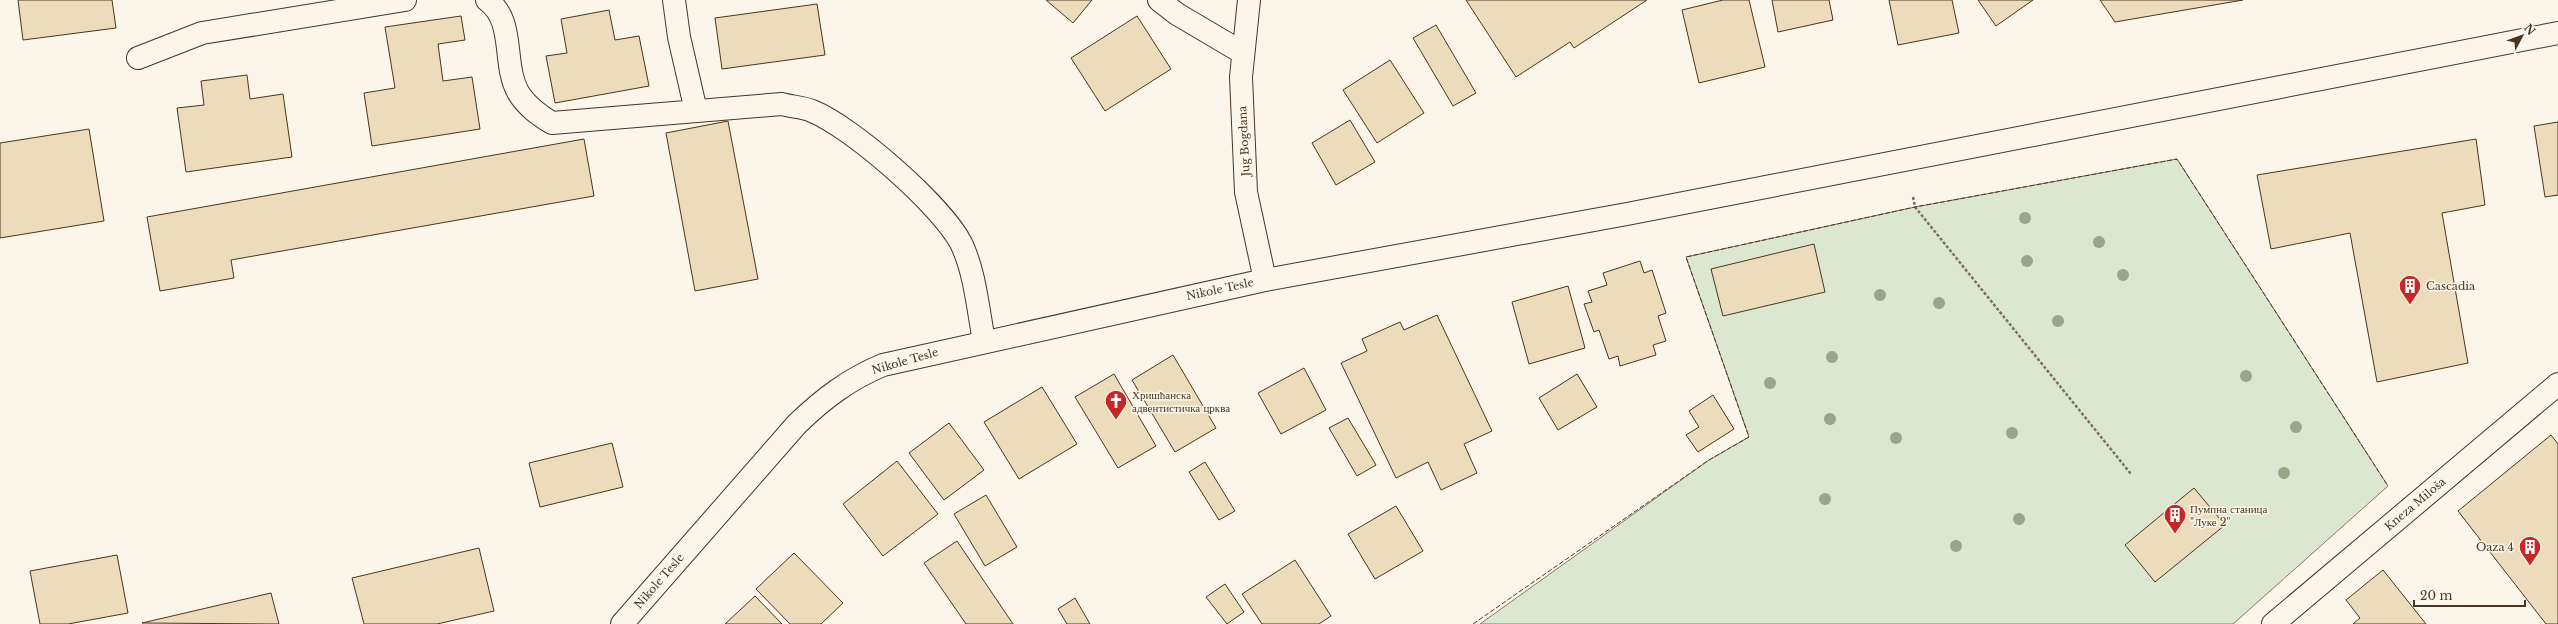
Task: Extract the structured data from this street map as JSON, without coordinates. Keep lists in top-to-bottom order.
{
  "streets": {
    "street": ["Jug Bogdana", "Nikole Tesle", "Kneza Miloša"]
  },
  "crossings": [
    ["Jug Bogdana", "Nikole Tesle"]
  ],
  "places": {
    "building": ["Cascadia", "Пумпна станица \"Луке 2\"", "Oaza 4"],
    "church": ["Хришћанска адвентистичка црква"]
  },
  "scale_bar": "20 m",
  "north": "top right"
}
